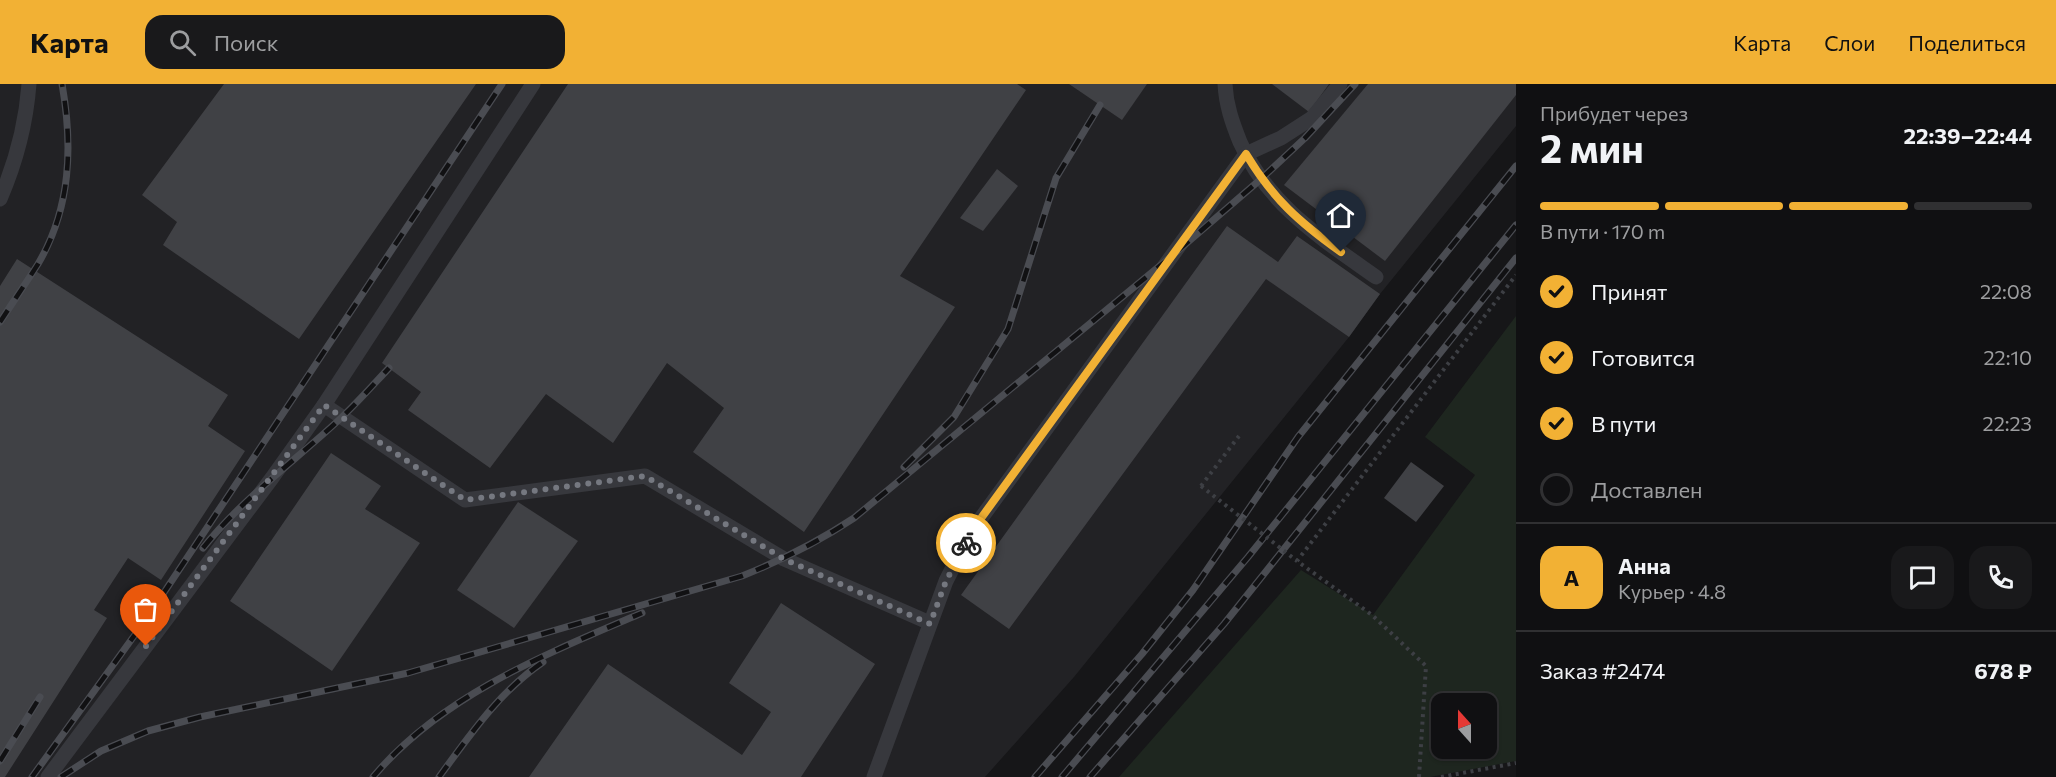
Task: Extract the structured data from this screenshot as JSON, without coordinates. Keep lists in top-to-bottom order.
{
  "north": "top",
  "page": {
    "header": "Карта",
    "search": "Поиск",
    "nav": ["Карта", "Слои", "Поделиться"],
    "heading": ["2 мин", "Прибудет через", "22:39–22:44"],
    "panel": [
      "Анна",
      "Курьер · 4.8",
      "Заказ #2474",
      "678 ₽"
    ],
    "bar": "В пути · 170 m",
    "list": [
      ["Принят", "22:08"],
      ["Готовится", "22:10"],
      ["В пути", "22:23"],
      "Доставлен"
    ],
    "round": "А"
  }
}
